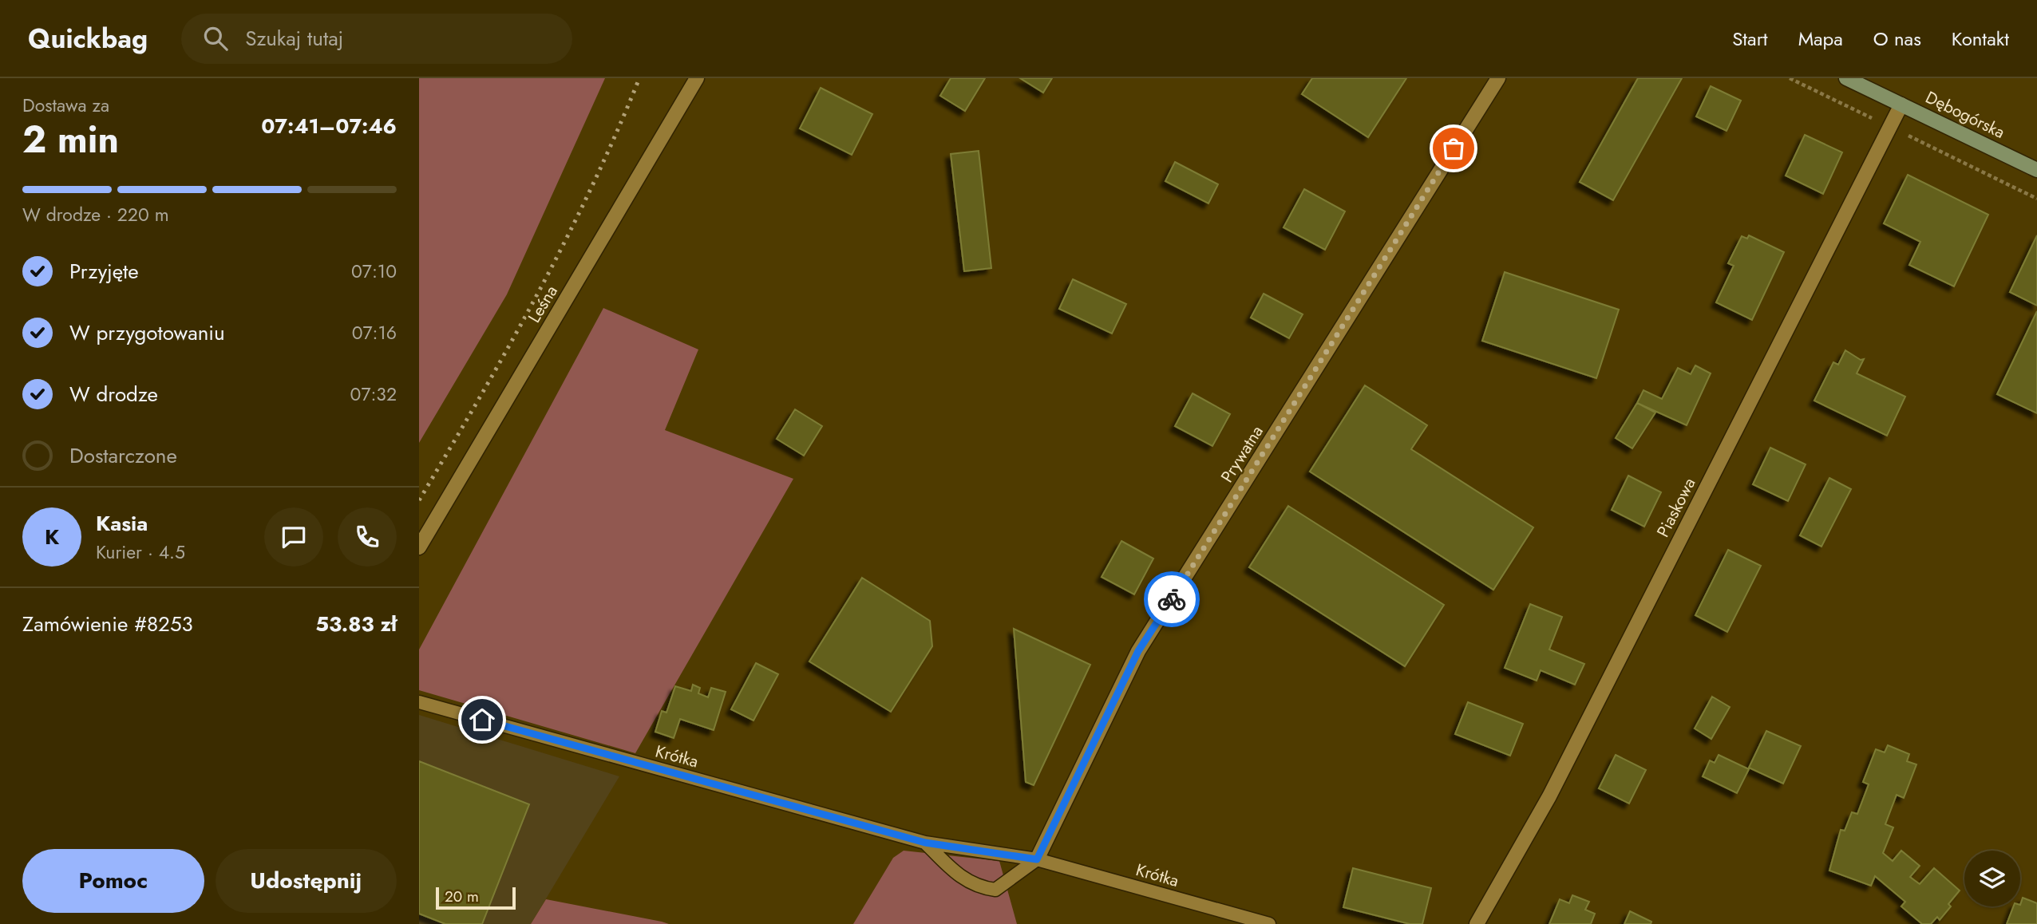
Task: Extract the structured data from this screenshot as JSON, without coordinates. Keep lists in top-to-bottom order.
{
  "streets": {
    "street": [
      "Dębogórska",
      "Leśna",
      "Prywatna",
      "Piaskowa"
    ],
    "lane": ["Krótka"]
  },
  "crossings": [
    ["Dębogórska", "Piaskowa"],
    ["Prywatna", "Krótka"]
  ],
  "scale_bar": "20 m",
  "page": {
    "header": "Quickbag",
    "search": "Szukaj tutaj",
    "nav": [
      "Start",
      "Mapa",
      "O nas",
      "Kontakt"
    ],
    "heading": ["2 min", "Dostawa za", "07:41–07:46"],
    "panel": [
      "Kasia",
      "Kurier · 4.5",
      "Zamówienie #8253",
      "53.83 zł"
    ],
    "bar": "W drodze · 220 m",
    "list": [
      ["Przyjęte", "07:10"],
      ["W przygotowaniu", "07:16"],
      ["W drodze", "07:32"],
      "Dostarczone"
    ],
    "round": "K",
    "buttons": ["Pomoc", "Udostępnij"],
    "scale": "20 m"
  }
}
